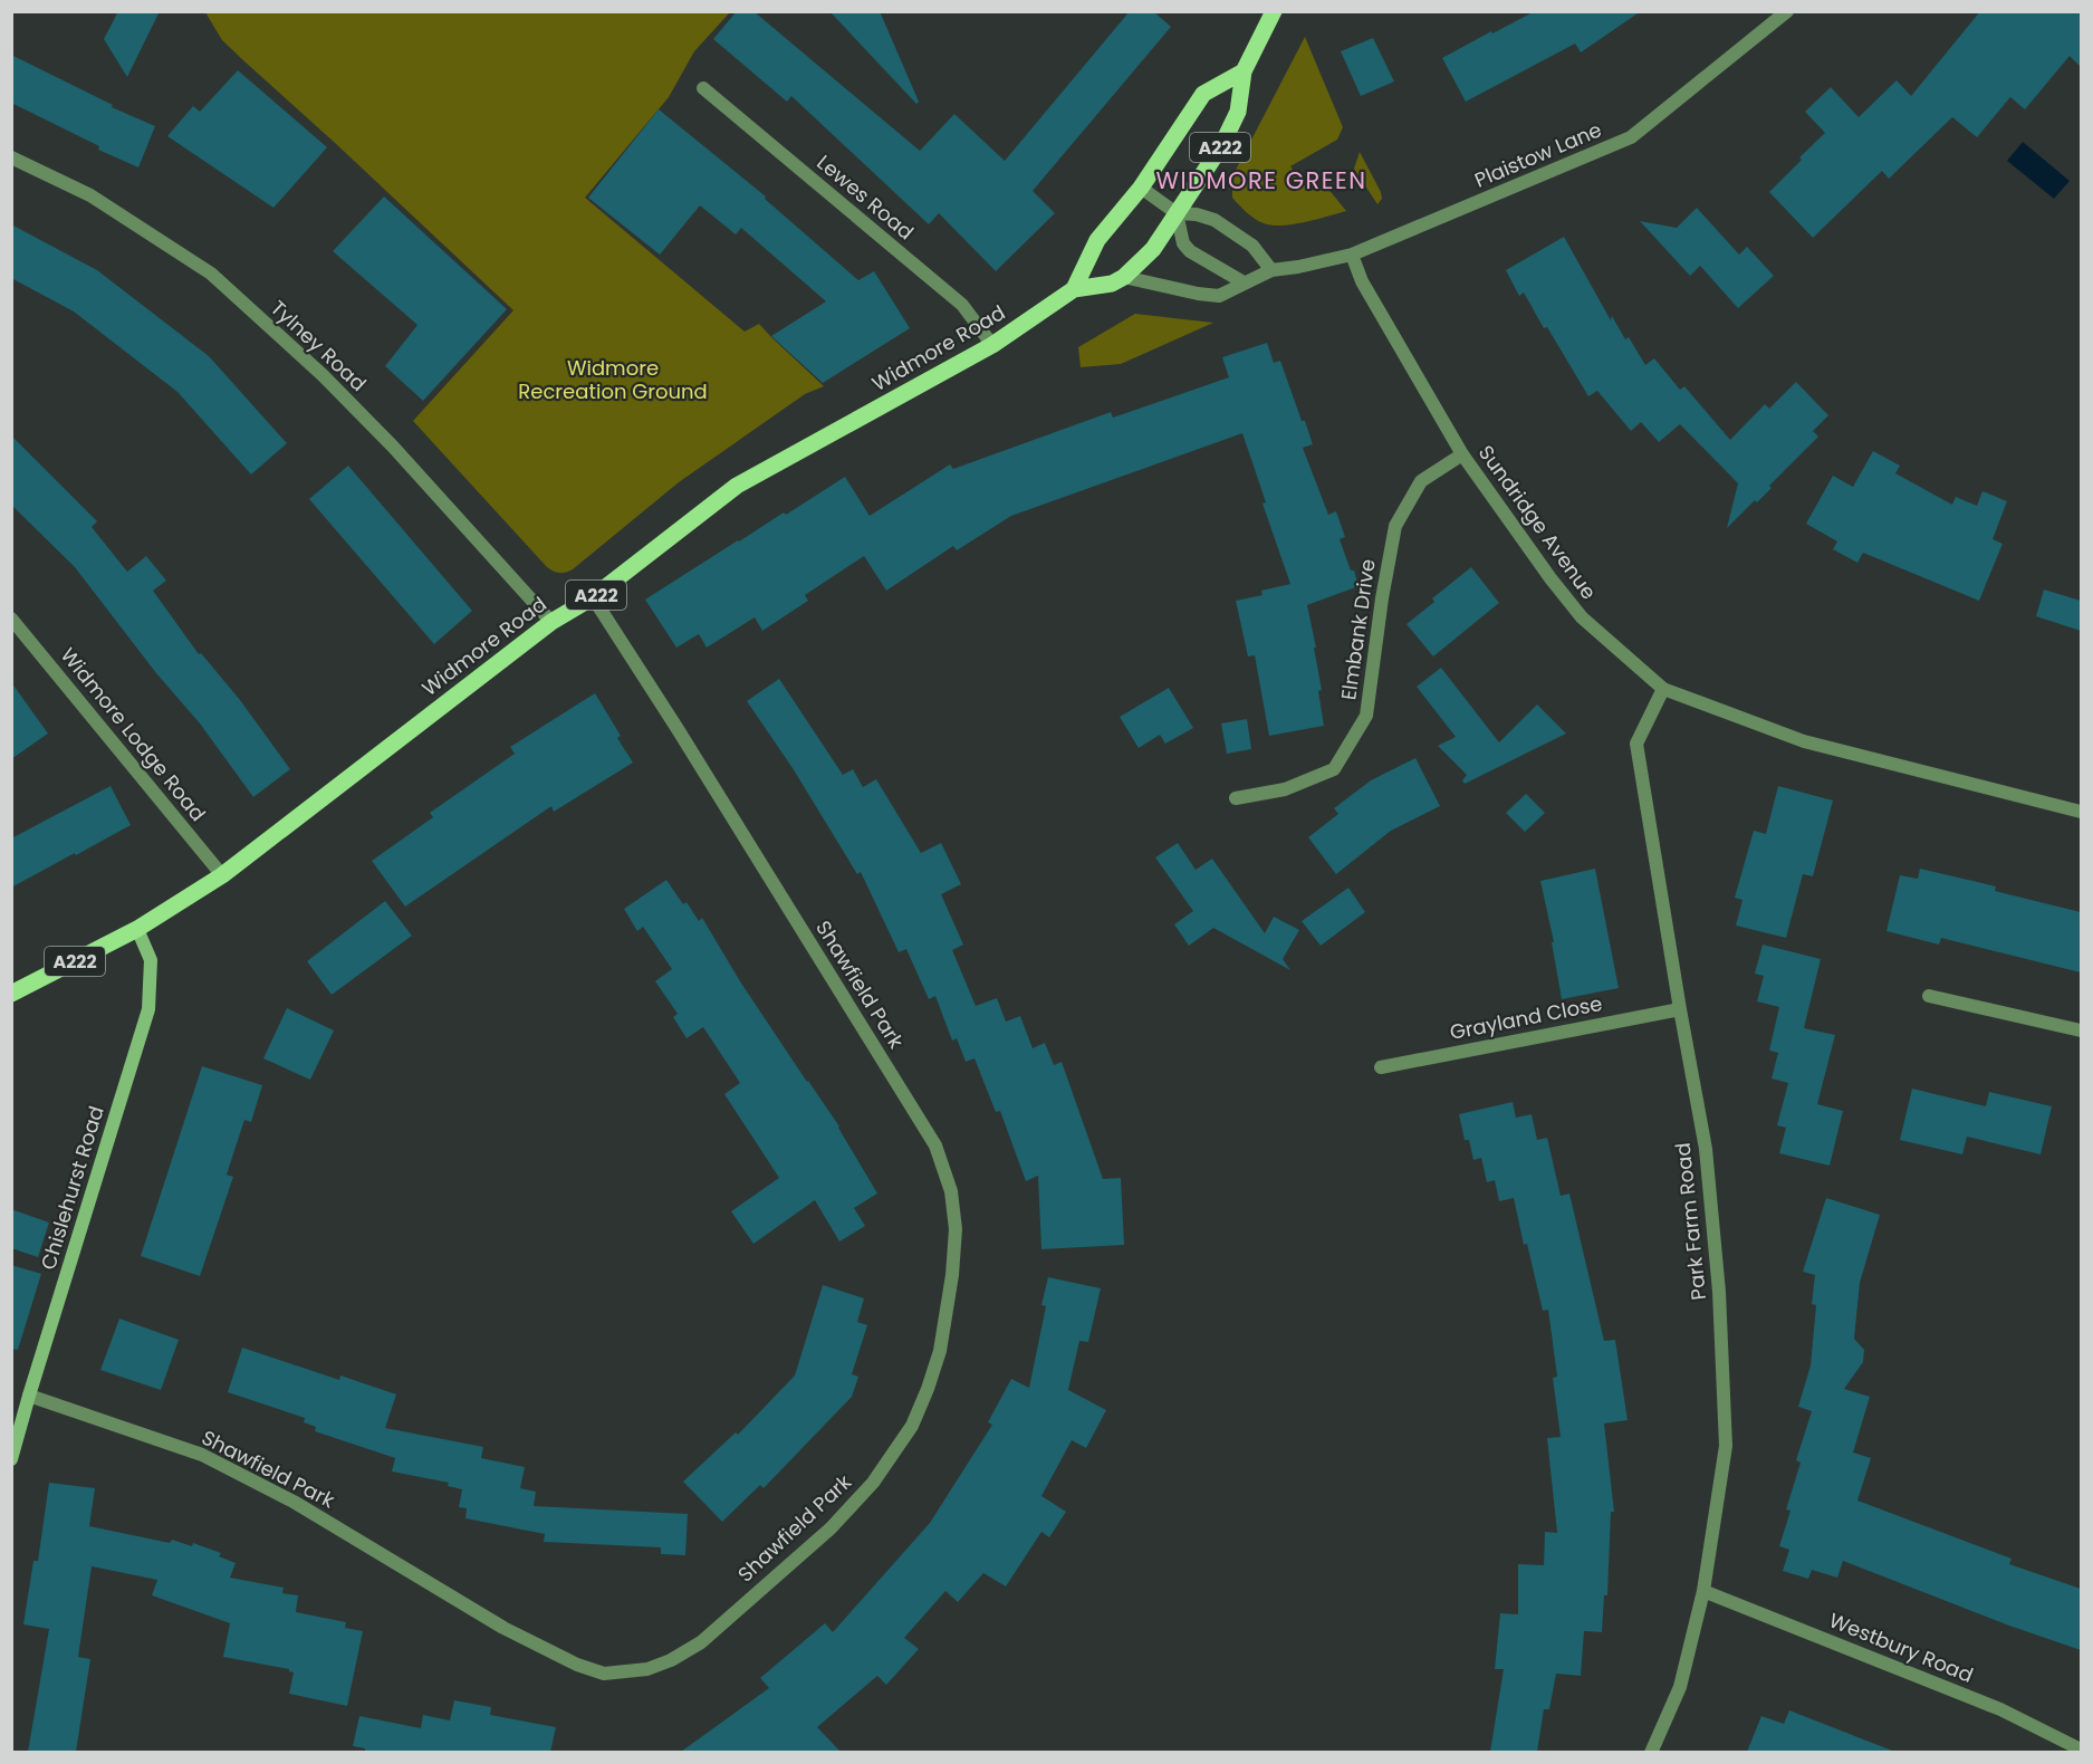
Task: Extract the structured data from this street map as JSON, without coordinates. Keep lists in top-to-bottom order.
{
  "streets": {
    "main road": ["A222", "Widmore Road", "Chislehurst Road"],
    "street": [
      "Plaistow Lane",
      "Lewes Road",
      "Tylney Road",
      "Sundridge Avenue",
      "Elmbank Drive",
      "Widmore Lodge Road",
      "Shawfield Park",
      "Grayland Close",
      "Park Farm Road",
      "Westbury Road"
    ]
  },
  "crossings": [
    ["A222", "Widmore Road"],
    ["A222", "Chislehurst Road"],
    ["Plaistow Lane", "Widmore Road"],
    ["Plaistow Lane", "Sundridge Avenue"],
    ["Lewes Road", "Widmore Road"],
    ["Tylney Road", "Widmore Road"],
    ["Widmore Road", "Widmore Lodge Road"],
    ["Widmore Road", "Shawfield Park"],
    ["Widmore Road", "Chislehurst Road"],
    ["Sundridge Avenue", "Elmbank Drive"],
    ["Sundridge Avenue", "Park Farm Road"],
    ["Shawfield Park", "Chislehurst Road"],
    ["Grayland Close", "Park Farm Road"],
    ["Park Farm Road", "Westbury Road"]
  ],
  "districts": ["WIDMORE GREEN"],
  "parks": ["Widmore Recreation Ground"]
}
